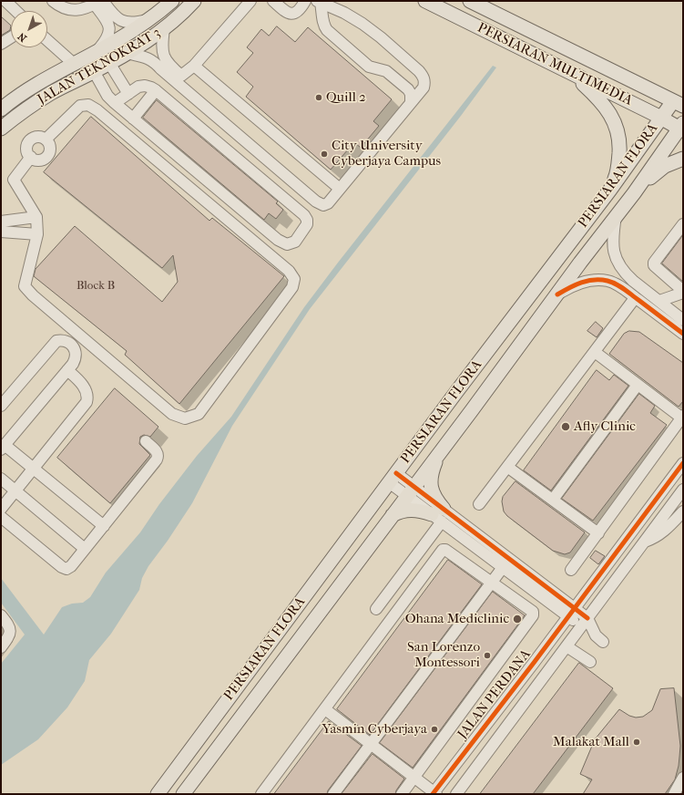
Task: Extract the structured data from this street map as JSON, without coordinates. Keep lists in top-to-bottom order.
{
  "streets": {
    "main road": ["PERSIARAN MULTIMEDIA", "JALAN TEKNOKRAT 3", "PERSIARAN FLORA"],
    "street": ["JALAN PERDANA"]
  },
  "crossings": [
    ["PERSIARAN MULTIMEDIA", "PERSIARAN FLORA"]
  ],
  "places": [
    "Quill 2",
    "City University Cyberjaya Campus",
    "Afly Clinic",
    "Ohana Mediclinic",
    "San Lorenzo Montessori",
    "Yasmin Cyberjaya",
    "Malakat Mall"
  ],
  "house_numbers": ["Block B"],
  "north": "bottom left"
}
